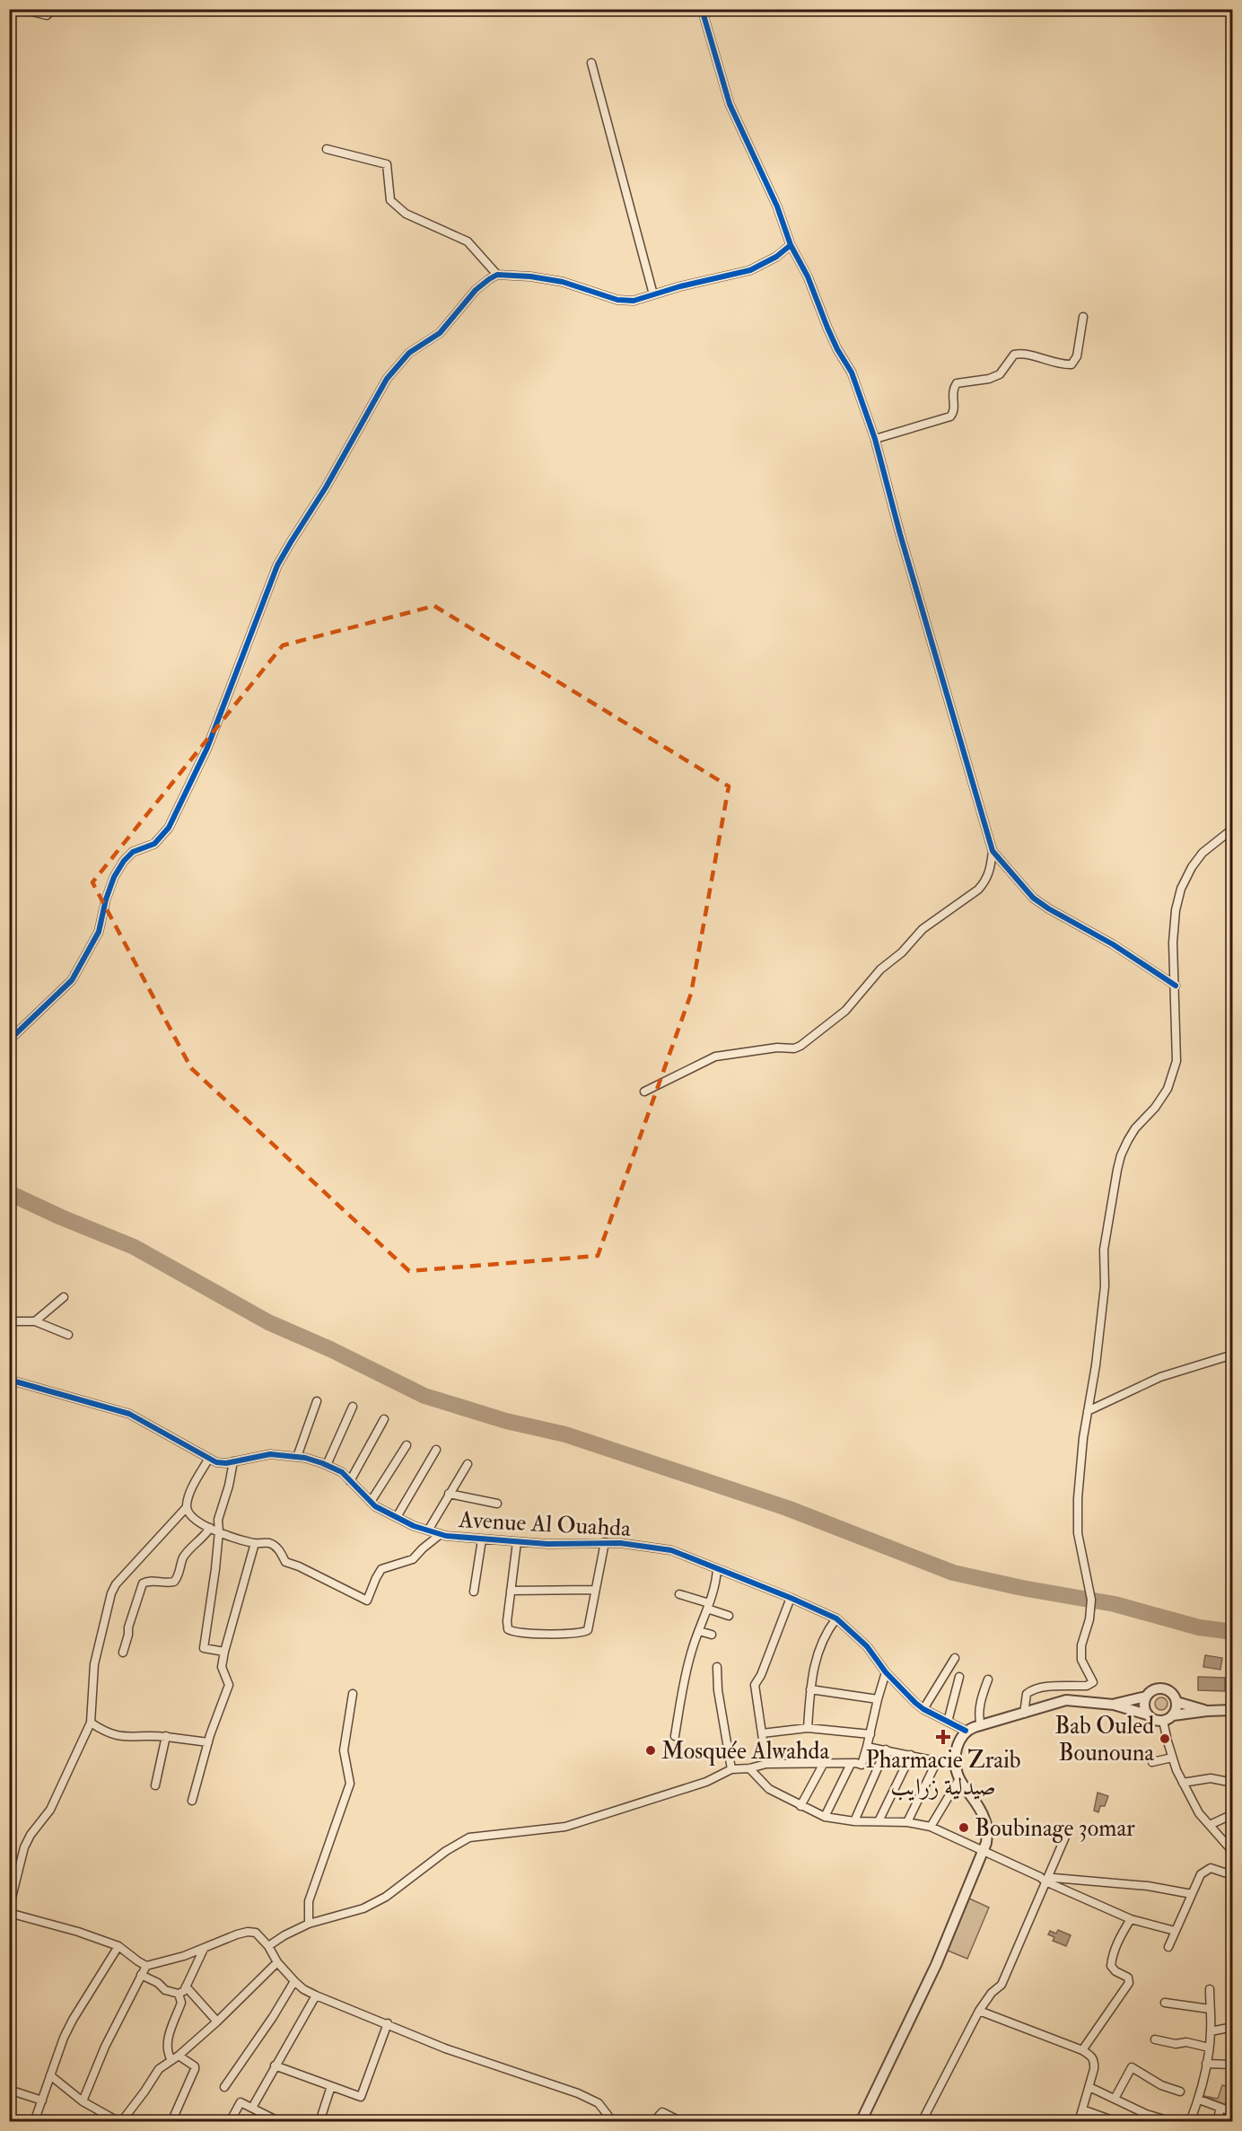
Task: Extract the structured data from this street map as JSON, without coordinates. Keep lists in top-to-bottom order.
{
  "streets": {
    "street": ["Avenue Al Ouahda"]
  },
  "places": {
    "health": ["Pharmacie Zraib صيدلية زرايب"],
    "other": ["Bab Ouled Bounouna", "Mosquée Alwahda", "Boubinage 3omar"]
  }
}
